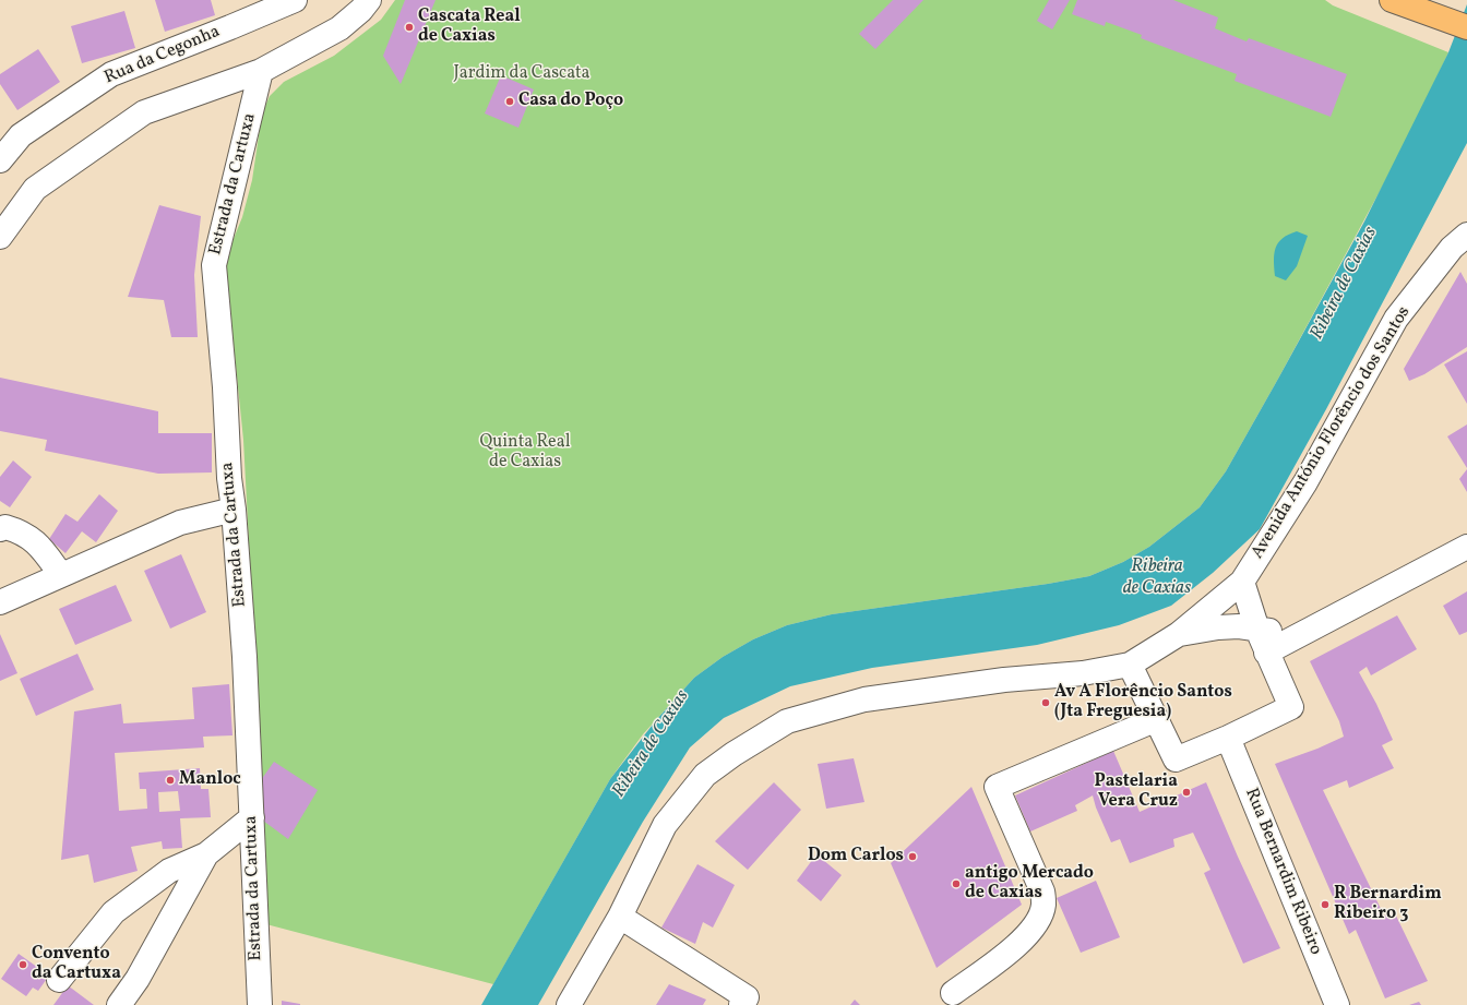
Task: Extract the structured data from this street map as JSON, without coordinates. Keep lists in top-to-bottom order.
{
  "streets": {
    "street": [
      "Rua da Cegonha",
      "Estrada da Cartuxa",
      "Avenida António Florêncio dos Santos",
      "Rua Bernardim Ribeiro"
    ]
  },
  "water": ["Ribeira de Caxias"],
  "parks": ["Jardim da Cascata", "Quinta Real de Caxias"],
  "places": [
    "Cascata Real de Caxias",
    "Casa do Poço",
    "Av A Florêncio Santos (Jta Freguesia)",
    "Manloc",
    "Pastelaria Vera Cruz",
    "Dom Carlos",
    "antigo Mercado de Caxias",
    "R Bernardim Ribeiro 3",
    "Convento da Cartuxa"
  ]
}
